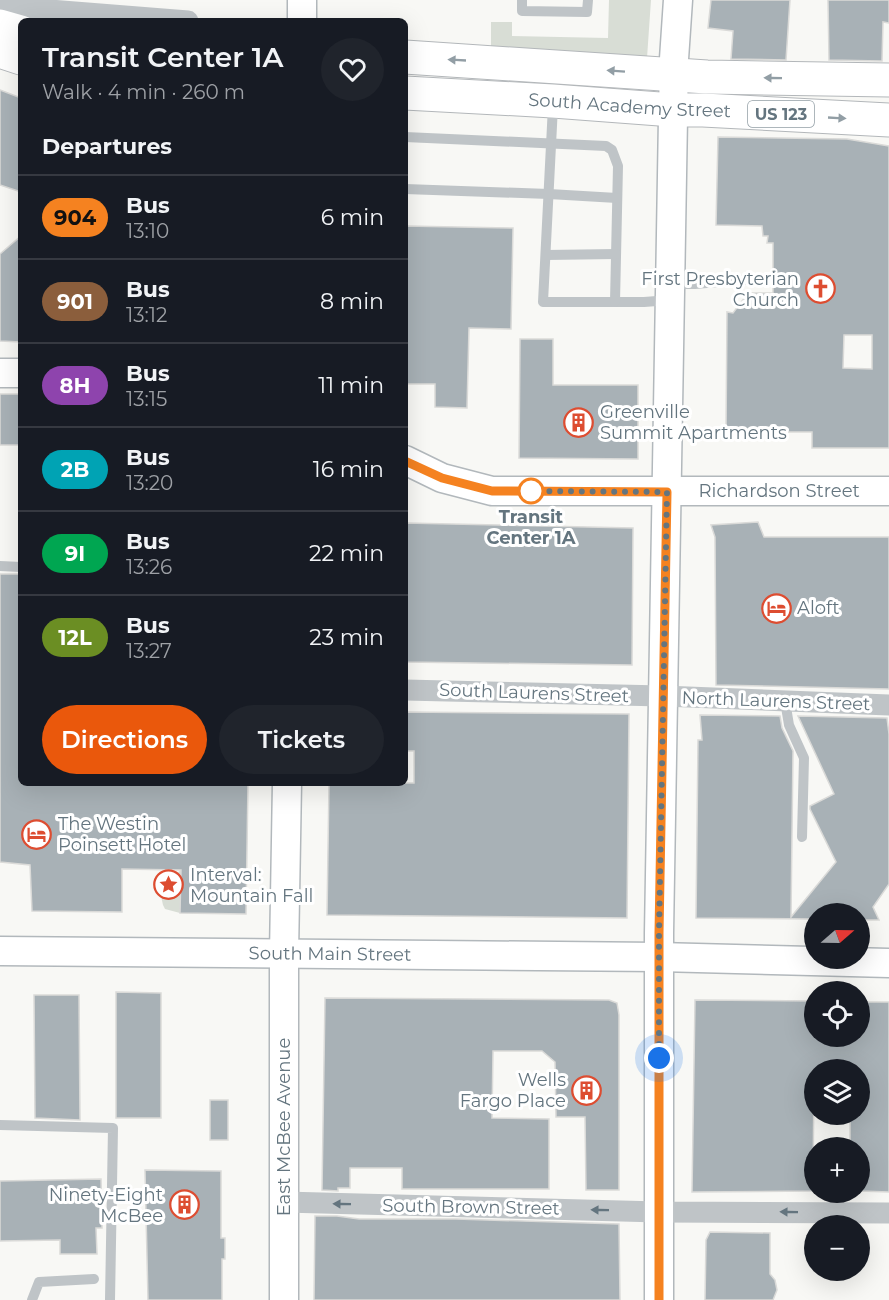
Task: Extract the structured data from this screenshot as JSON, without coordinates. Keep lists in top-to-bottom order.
{
  "streets": {
    "highway": ["South Academy Street", "US 123"],
    "street": [
      "Richardson Street",
      "South Laurens Street",
      "North Laurens Street",
      "South Main Street",
      "East McBee Avenue",
      "South Brown Street"
    ]
  },
  "crossings": [
    ["South Academy Street", "US 123"],
    ["South Laurens Street", "North Laurens Street"],
    ["South Main Street", "East McBee Avenue"],
    ["East McBee Avenue", "South Brown Street"]
  ],
  "one_way": ["South Brown Street"],
  "places": {
    "church": ["First Presbyterian Church"],
    "building": ["Greenville Summit Apartments", "Wells Fargo Place", "Ninety-Eight McBee"],
    "other": ["Transit Center 1A"],
    "hotel": ["Aloft", "The Westin Poinsett Hotel"],
    "place": ["Interval: Mountain Fall"]
  },
  "lines": ["bus line 904"],
  "north": "right",
  "page": {
    "heading": [
      ["Transit Center 1A", "Walk · 4 min · 260 m"],
      "Departures"
    ],
    "list": [
      {
        "mark": "904",
        "name": "Bus",
        "note": "13:10",
        "value": "6 min"
      },
      {
        "mark": "901",
        "name": "Bus",
        "note": "13:12",
        "value": "8 min"
      },
      {
        "mark": "8H",
        "name": "Bus",
        "note": "13:15",
        "value": "11 min"
      },
      {
        "mark": "2B",
        "name": "Bus",
        "note": "13:20",
        "value": "16 min"
      },
      {
        "mark": "9I",
        "name": "Bus",
        "note": "13:26",
        "value": "22 min"
      },
      {
        "mark": "12L",
        "name": "Bus",
        "note": "13:27",
        "value": "23 min"
      }
    ],
    "buttons": ["Directions", "Tickets"],
    "map_buttons": ["+", "−"]
  }
}
